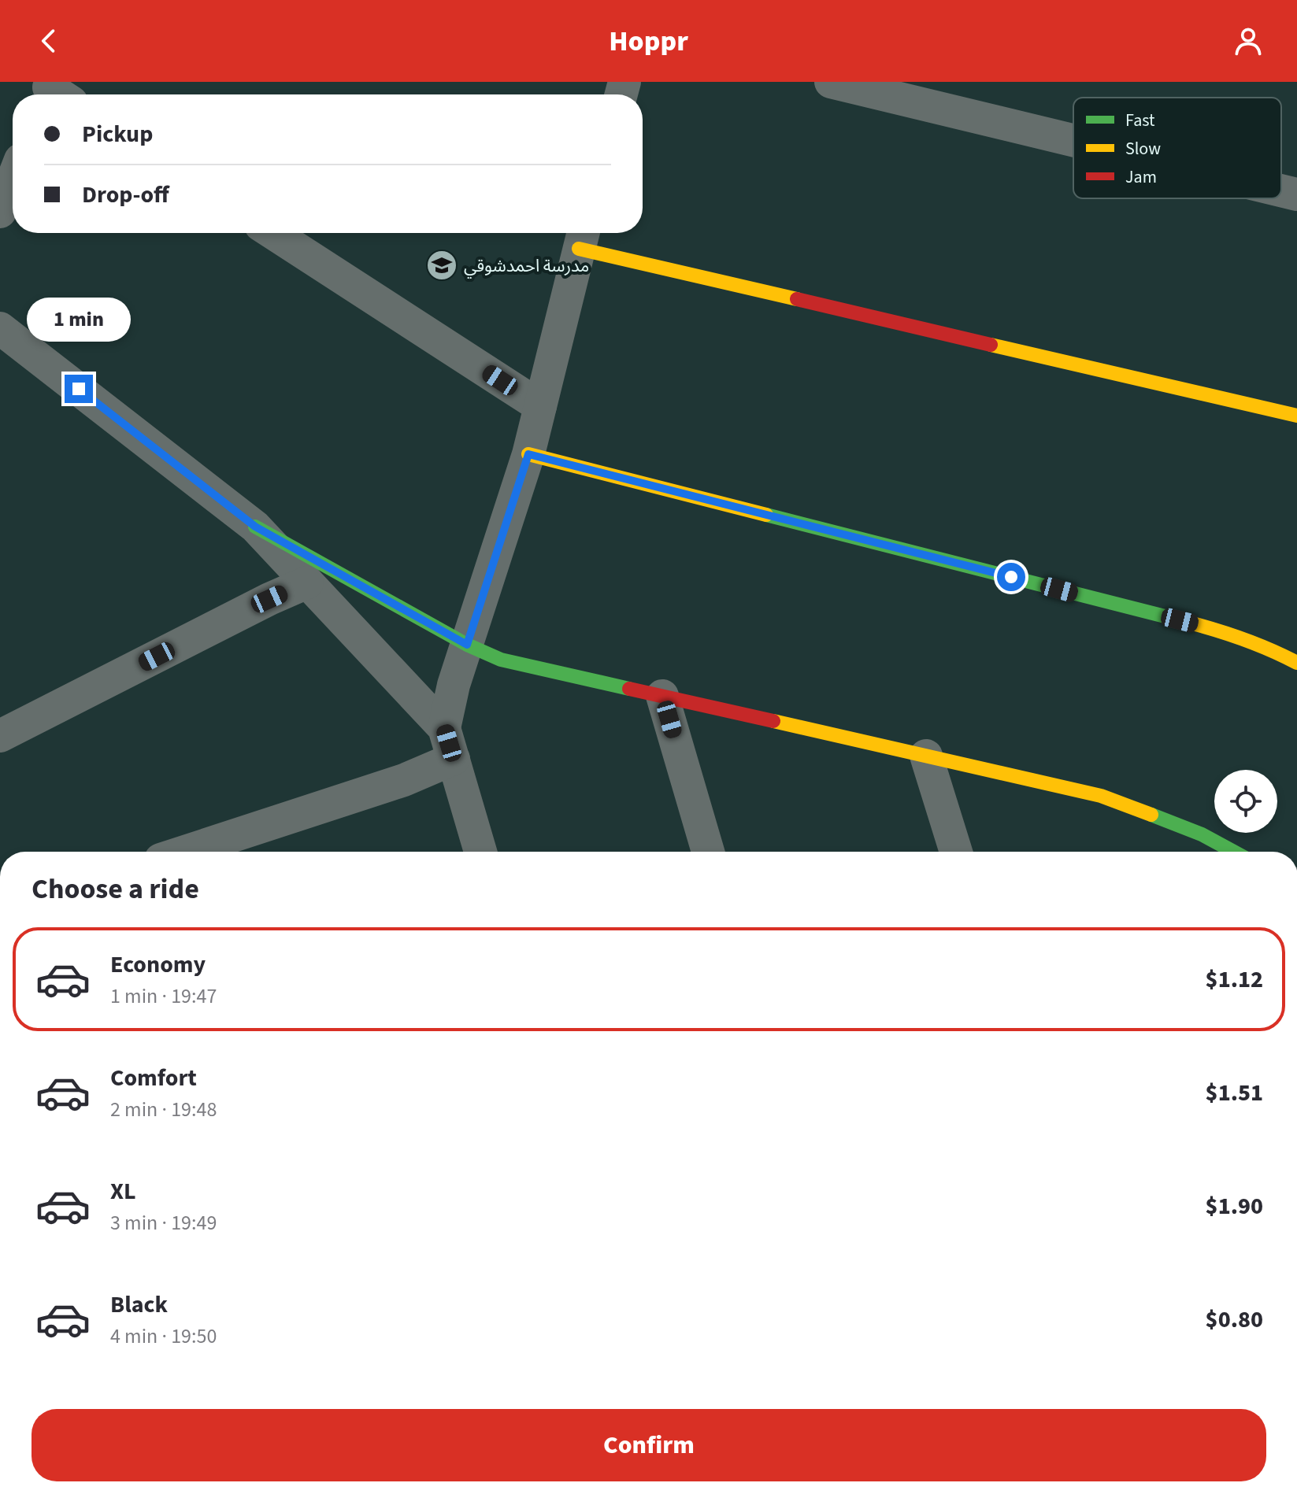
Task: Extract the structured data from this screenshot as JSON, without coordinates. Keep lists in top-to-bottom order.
{
  "places": {
    "school or university": ["مدرسة احمدشوقي"]
  },
  "legend": ["Fast", "Slow", "Jam"],
  "page": {
    "header": "Hoppr",
    "banner": ["Pickup", "Drop-off"],
    "bubble": "1 min",
    "heading": "Choose a ride",
    "list": [
      {
        "name": "Economy",
        "note": "1 min · 19:47",
        "value": "$1.12"
      },
      {
        "name": "Comfort",
        "note": "2 min · 19:48",
        "value": "$1.51"
      },
      {
        "name": "XL",
        "note": "3 min · 19:49",
        "value": "$1.90"
      },
      {
        "name": "Black",
        "note": "4 min · 19:50",
        "value": "$0.80"
      }
    ],
    "buttons": "Confirm"
  }
}
